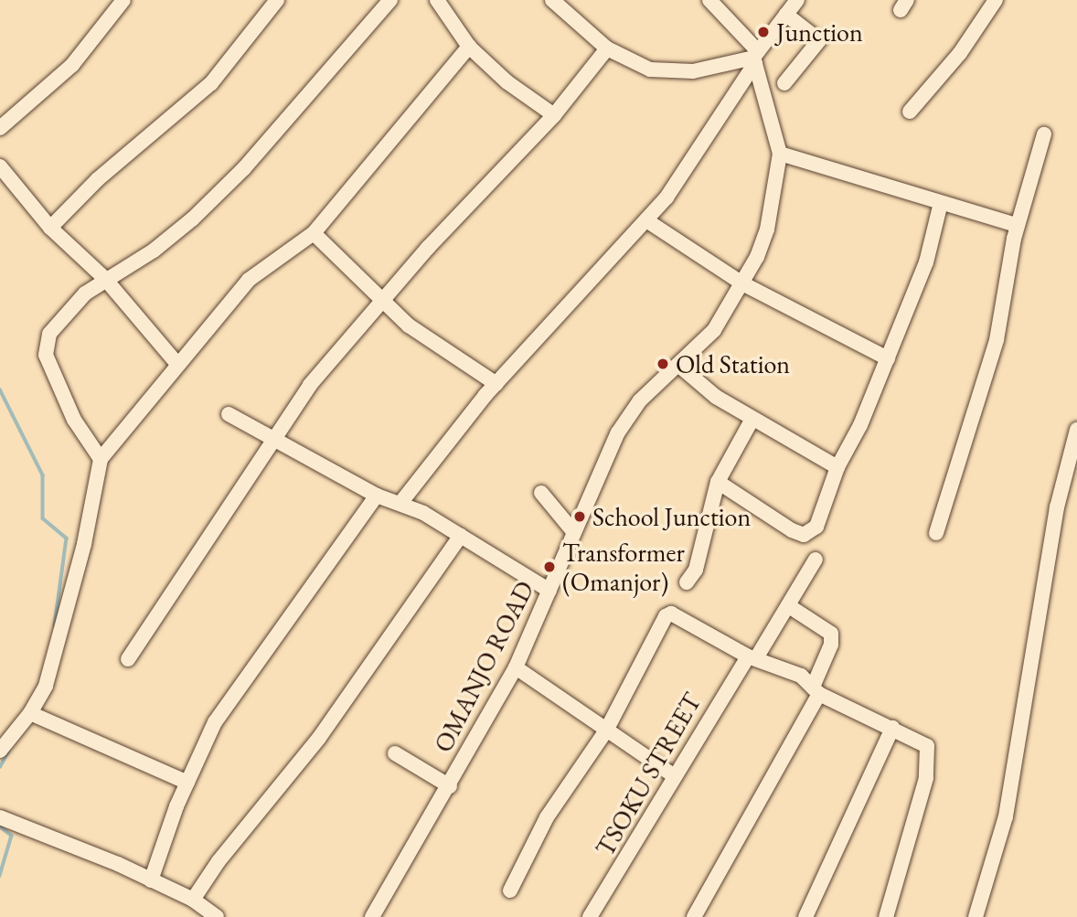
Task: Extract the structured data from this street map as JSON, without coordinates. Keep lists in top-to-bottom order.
{
  "streets": {
    "street": ["OMANJO ROAD", "TSOKU STREET"]
  },
  "places": [
    "Junction",
    "Old Station",
    "School Junction",
    "Transformer (Omanjor)"
  ]
}
